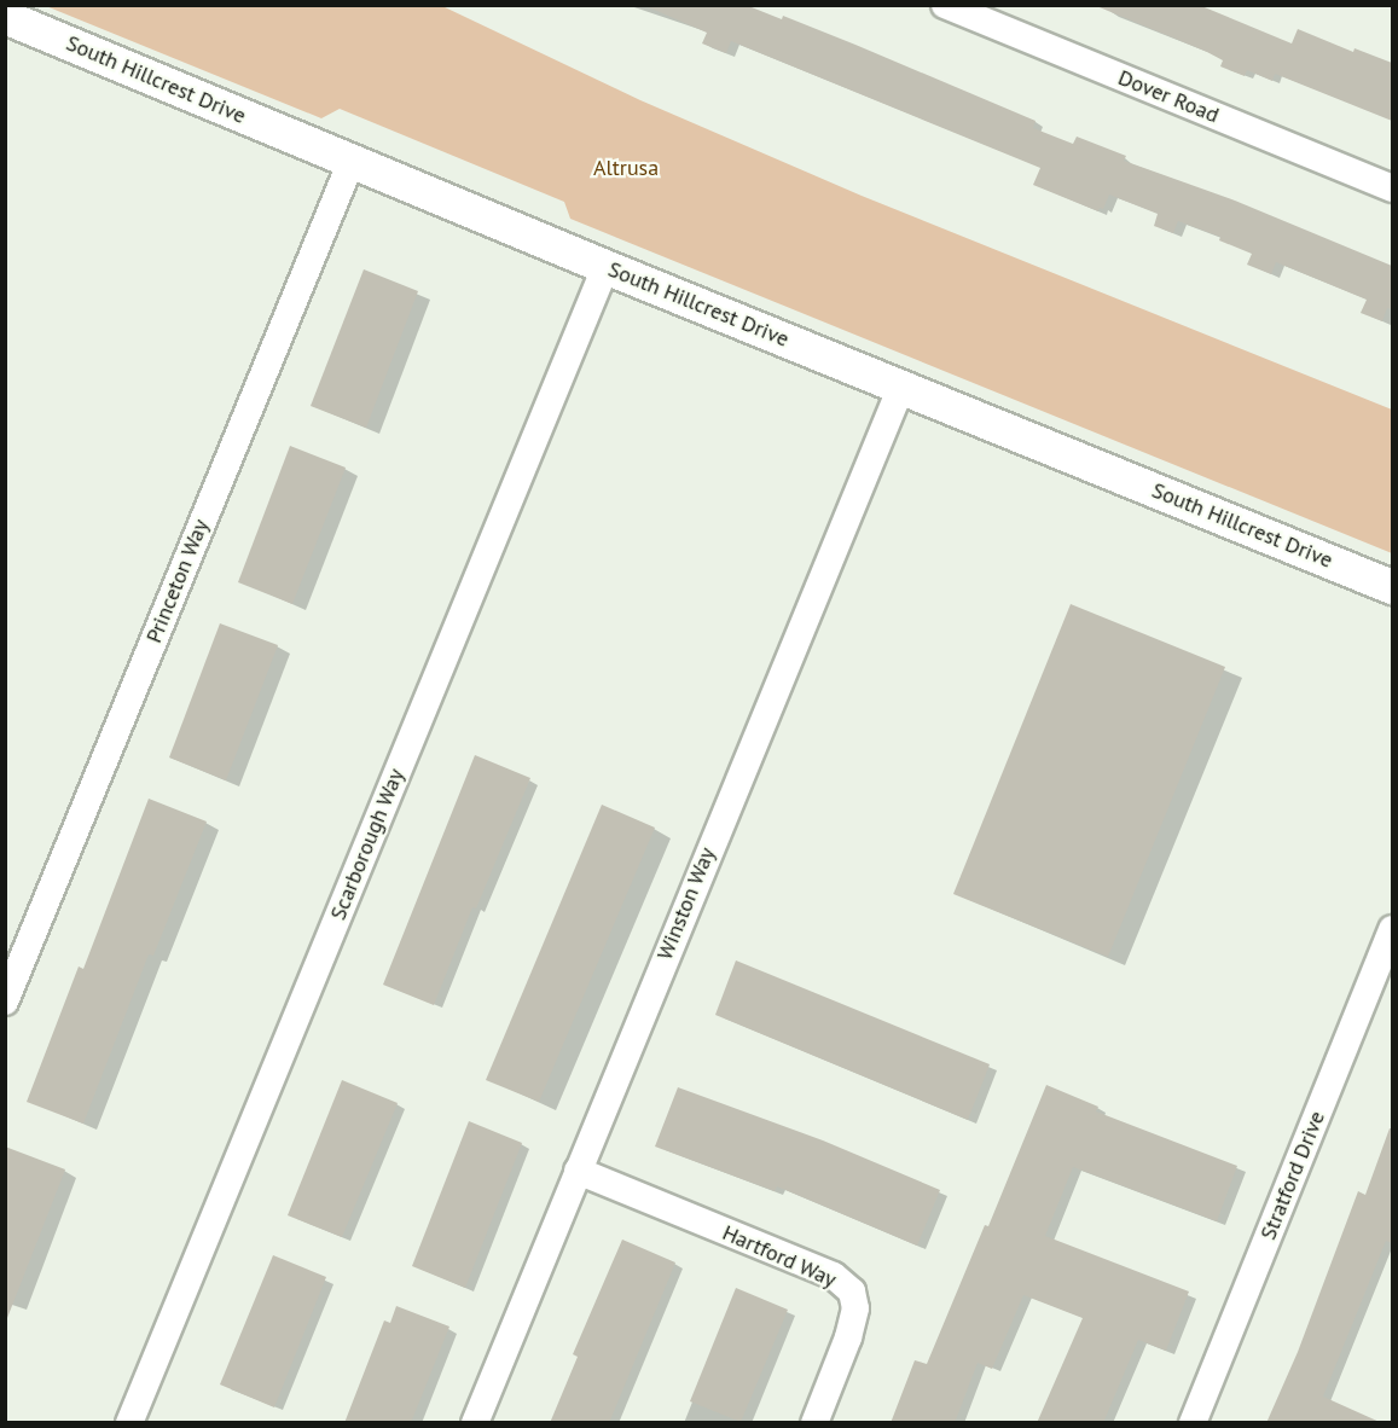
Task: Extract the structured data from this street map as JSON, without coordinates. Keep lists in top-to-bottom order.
{
  "streets": {
    "street": [
      "South Hillcrest Drive",
      "Dover Road",
      "Princeton Way",
      "Scarborough Way",
      "Winston Way",
      "Stratford Drive",
      "Hartford Way"
    ]
  },
  "crossings": [
    ["South Hillcrest Drive", "Princeton Way"],
    ["South Hillcrest Drive", "Scarborough Way"],
    ["South Hillcrest Drive", "Winston Way"],
    ["Winston Way", "Hartford Way"]
  ],
  "parks": ["Altrusa"]
}
